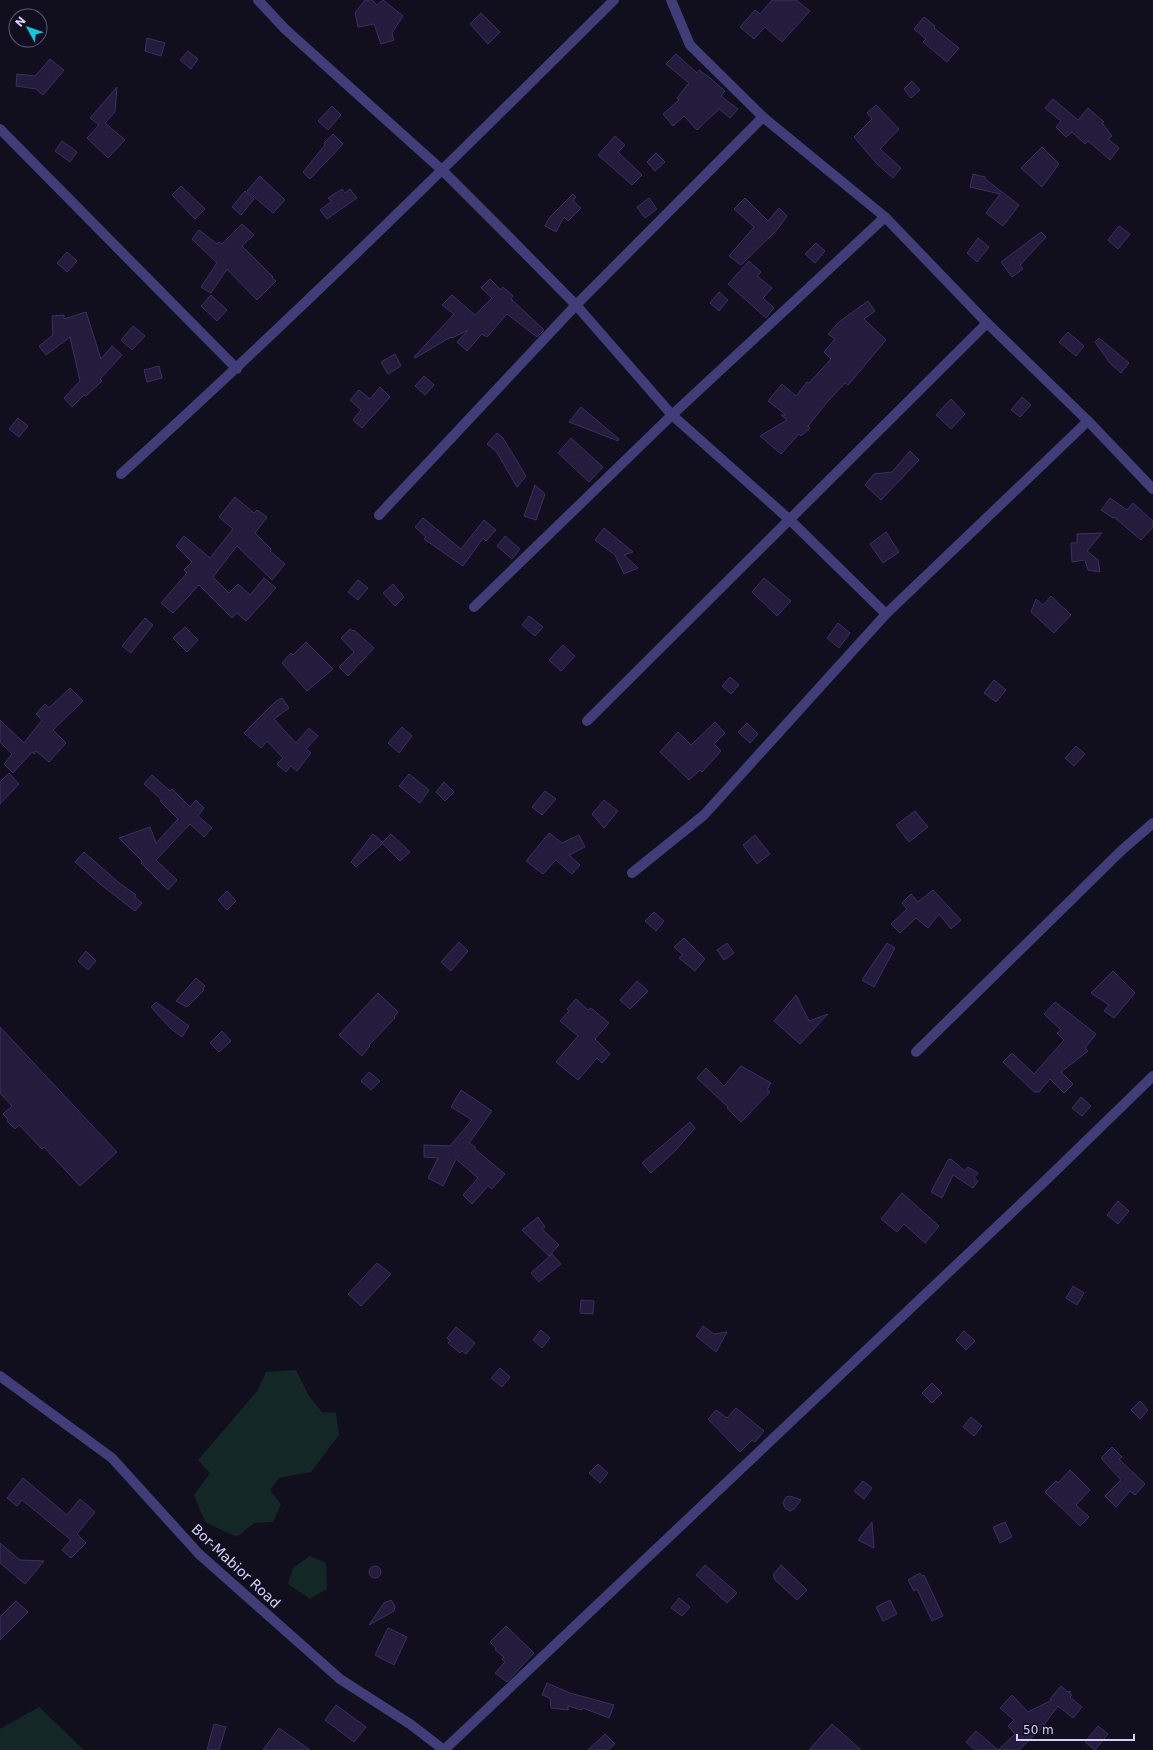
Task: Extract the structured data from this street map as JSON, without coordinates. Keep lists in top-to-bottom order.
{
  "streets": {
    "street": ["Bor-Mabior Road"]
  },
  "scale_bar": "50 m",
  "north": "top left"
}
